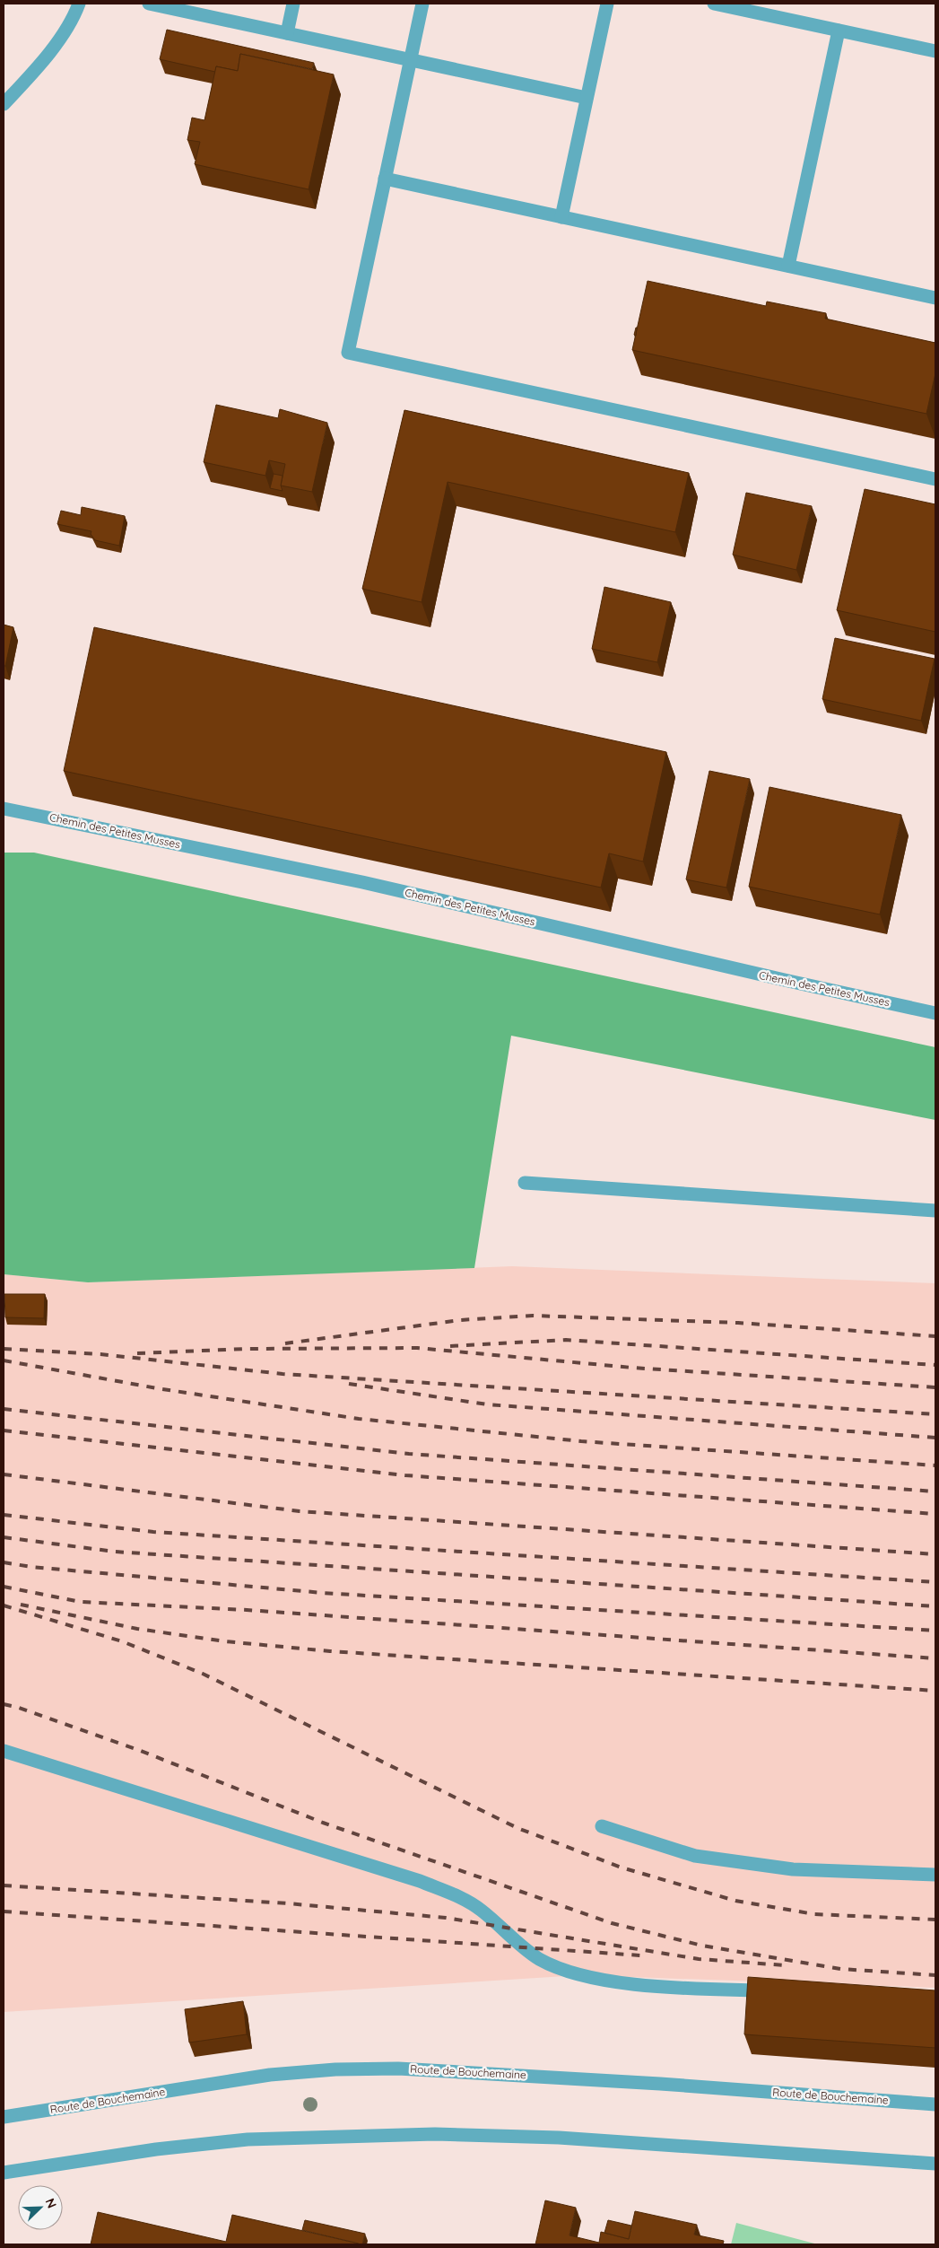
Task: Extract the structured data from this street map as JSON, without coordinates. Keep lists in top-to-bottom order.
{
  "streets": {
    "street": ["Chemin des Petites Musses", "Route de Bouchemaine"]
  },
  "north": "top right"
}
